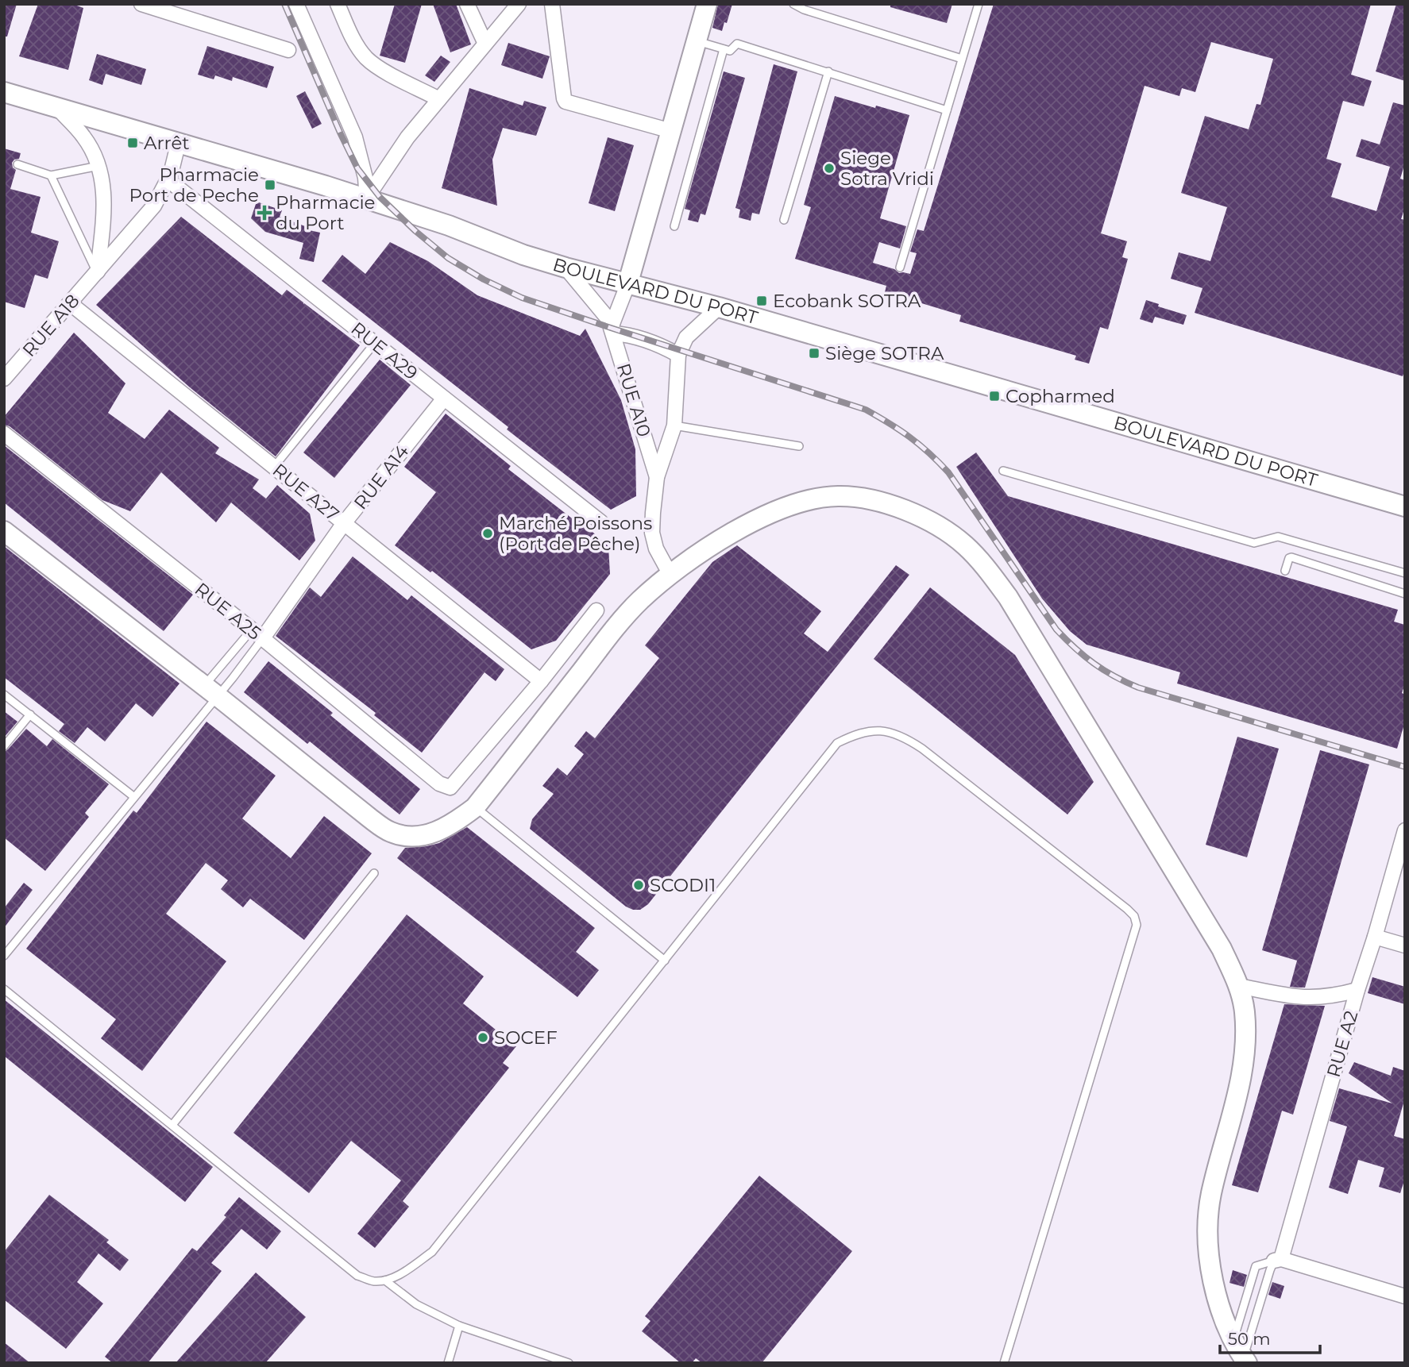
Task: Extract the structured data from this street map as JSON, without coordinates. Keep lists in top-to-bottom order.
{
  "streets": {
    "street": [
      "BOULEVARD DU PORT",
      "RUE A18",
      "RUE A29",
      "RUE A10",
      "RUE A14",
      "RUE A27",
      "RUE A25",
      "RUE A2"
    ]
  },
  "crossings": [
    ["BOULEVARD DU PORT", "RUE A18"],
    ["BOULEVARD DU PORT", "RUE A10"],
    ["RUE A18", "RUE A29"],
    ["RUE A18", "RUE A27"],
    ["RUE A29", "RUE A14"],
    ["RUE A14", "RUE A27"],
    ["RUE A14", "RUE A25"],
    ["RUE A27", "RUE A25"]
  ],
  "places": {
    "transit": [
      "Arrêt",
      "Pharmacie Port de Peche",
      "Ecobank SOTRA",
      "Siège SOTRA",
      "Copharmed"
    ],
    "other": [
      "Siege Sotra Vridi",
      "Marché Poissons (Port de Pêche)",
      "SCODI1",
      "SOCEF"
    ],
    "health": ["Pharmacie du Port"]
  },
  "scale_bar": "50 m"
}
